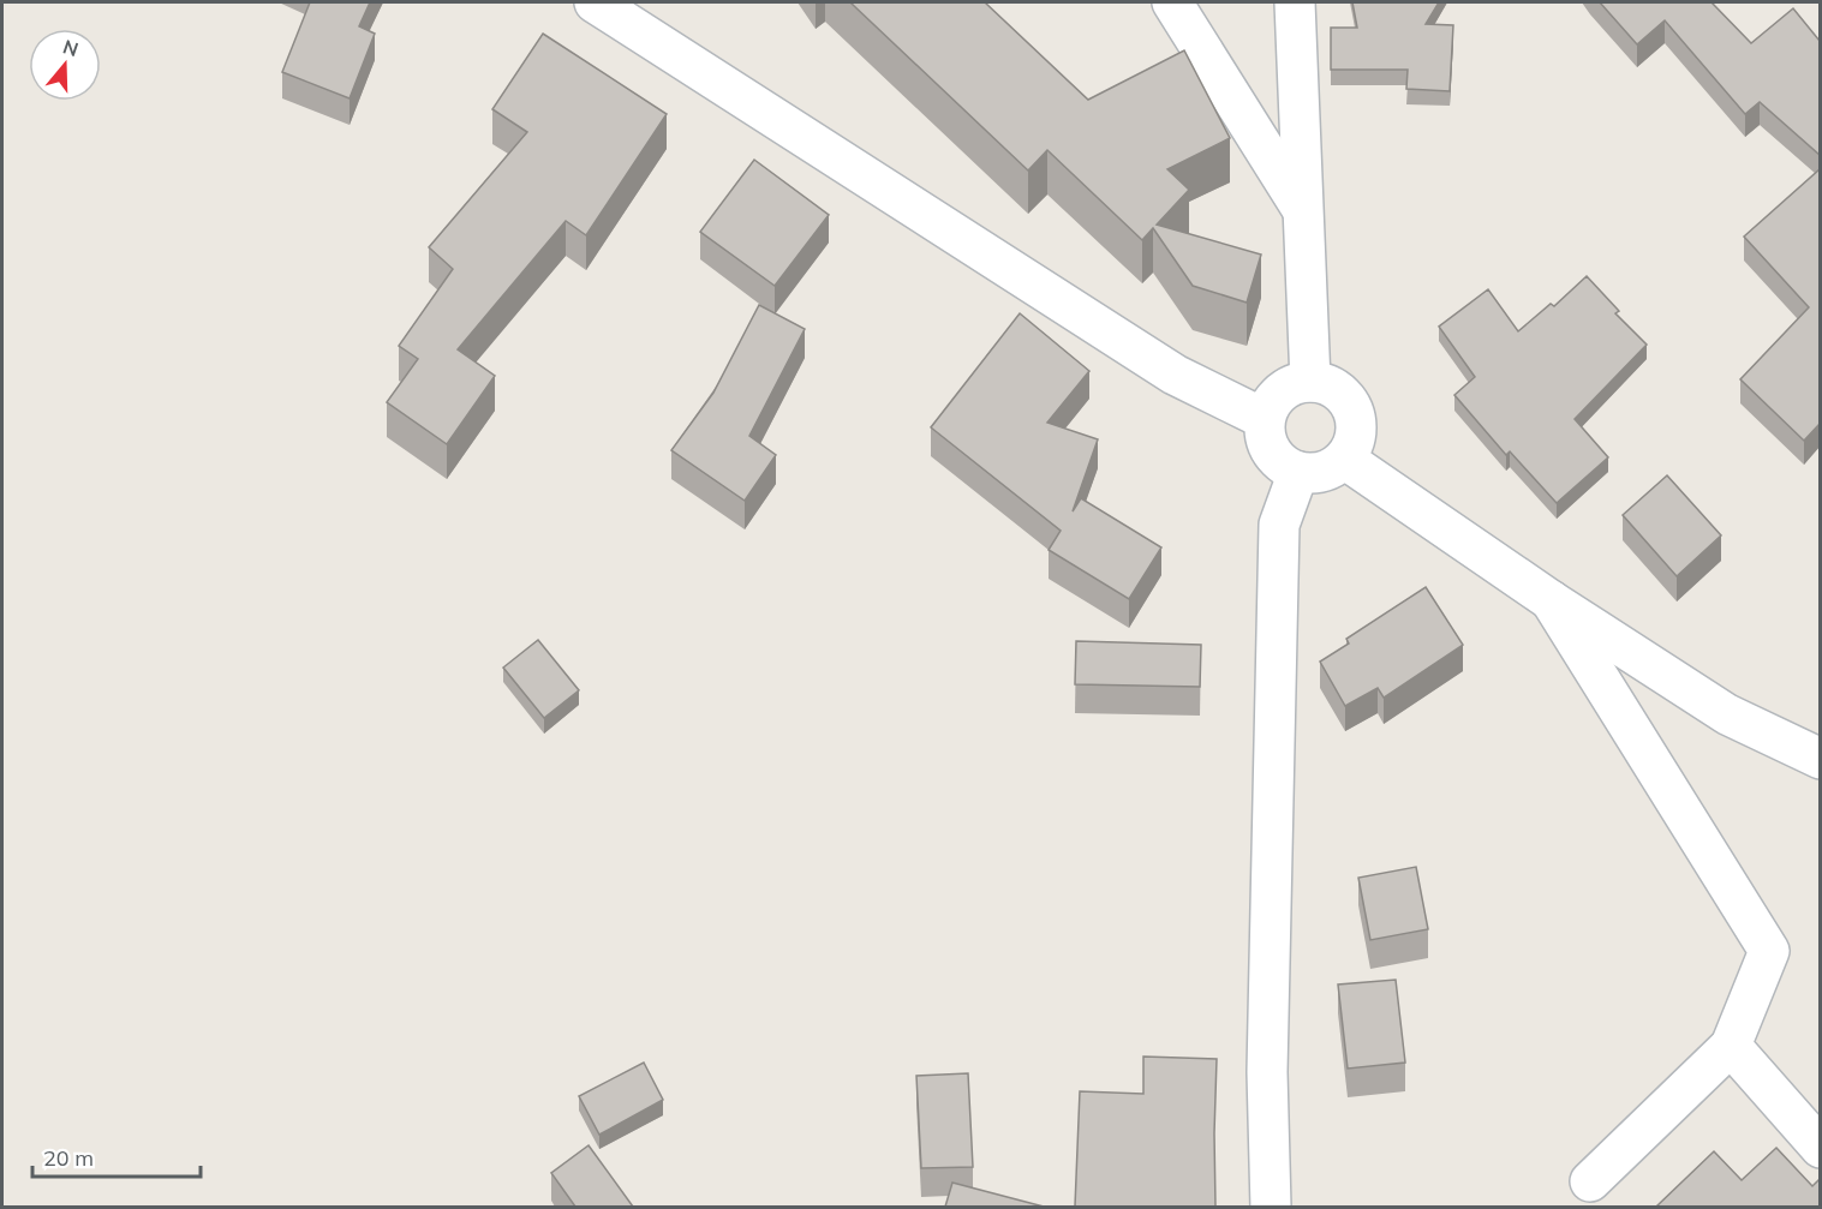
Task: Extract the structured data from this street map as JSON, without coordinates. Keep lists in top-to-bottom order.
{
  "scale_bar": "20 m",
  "north": "top"
}
